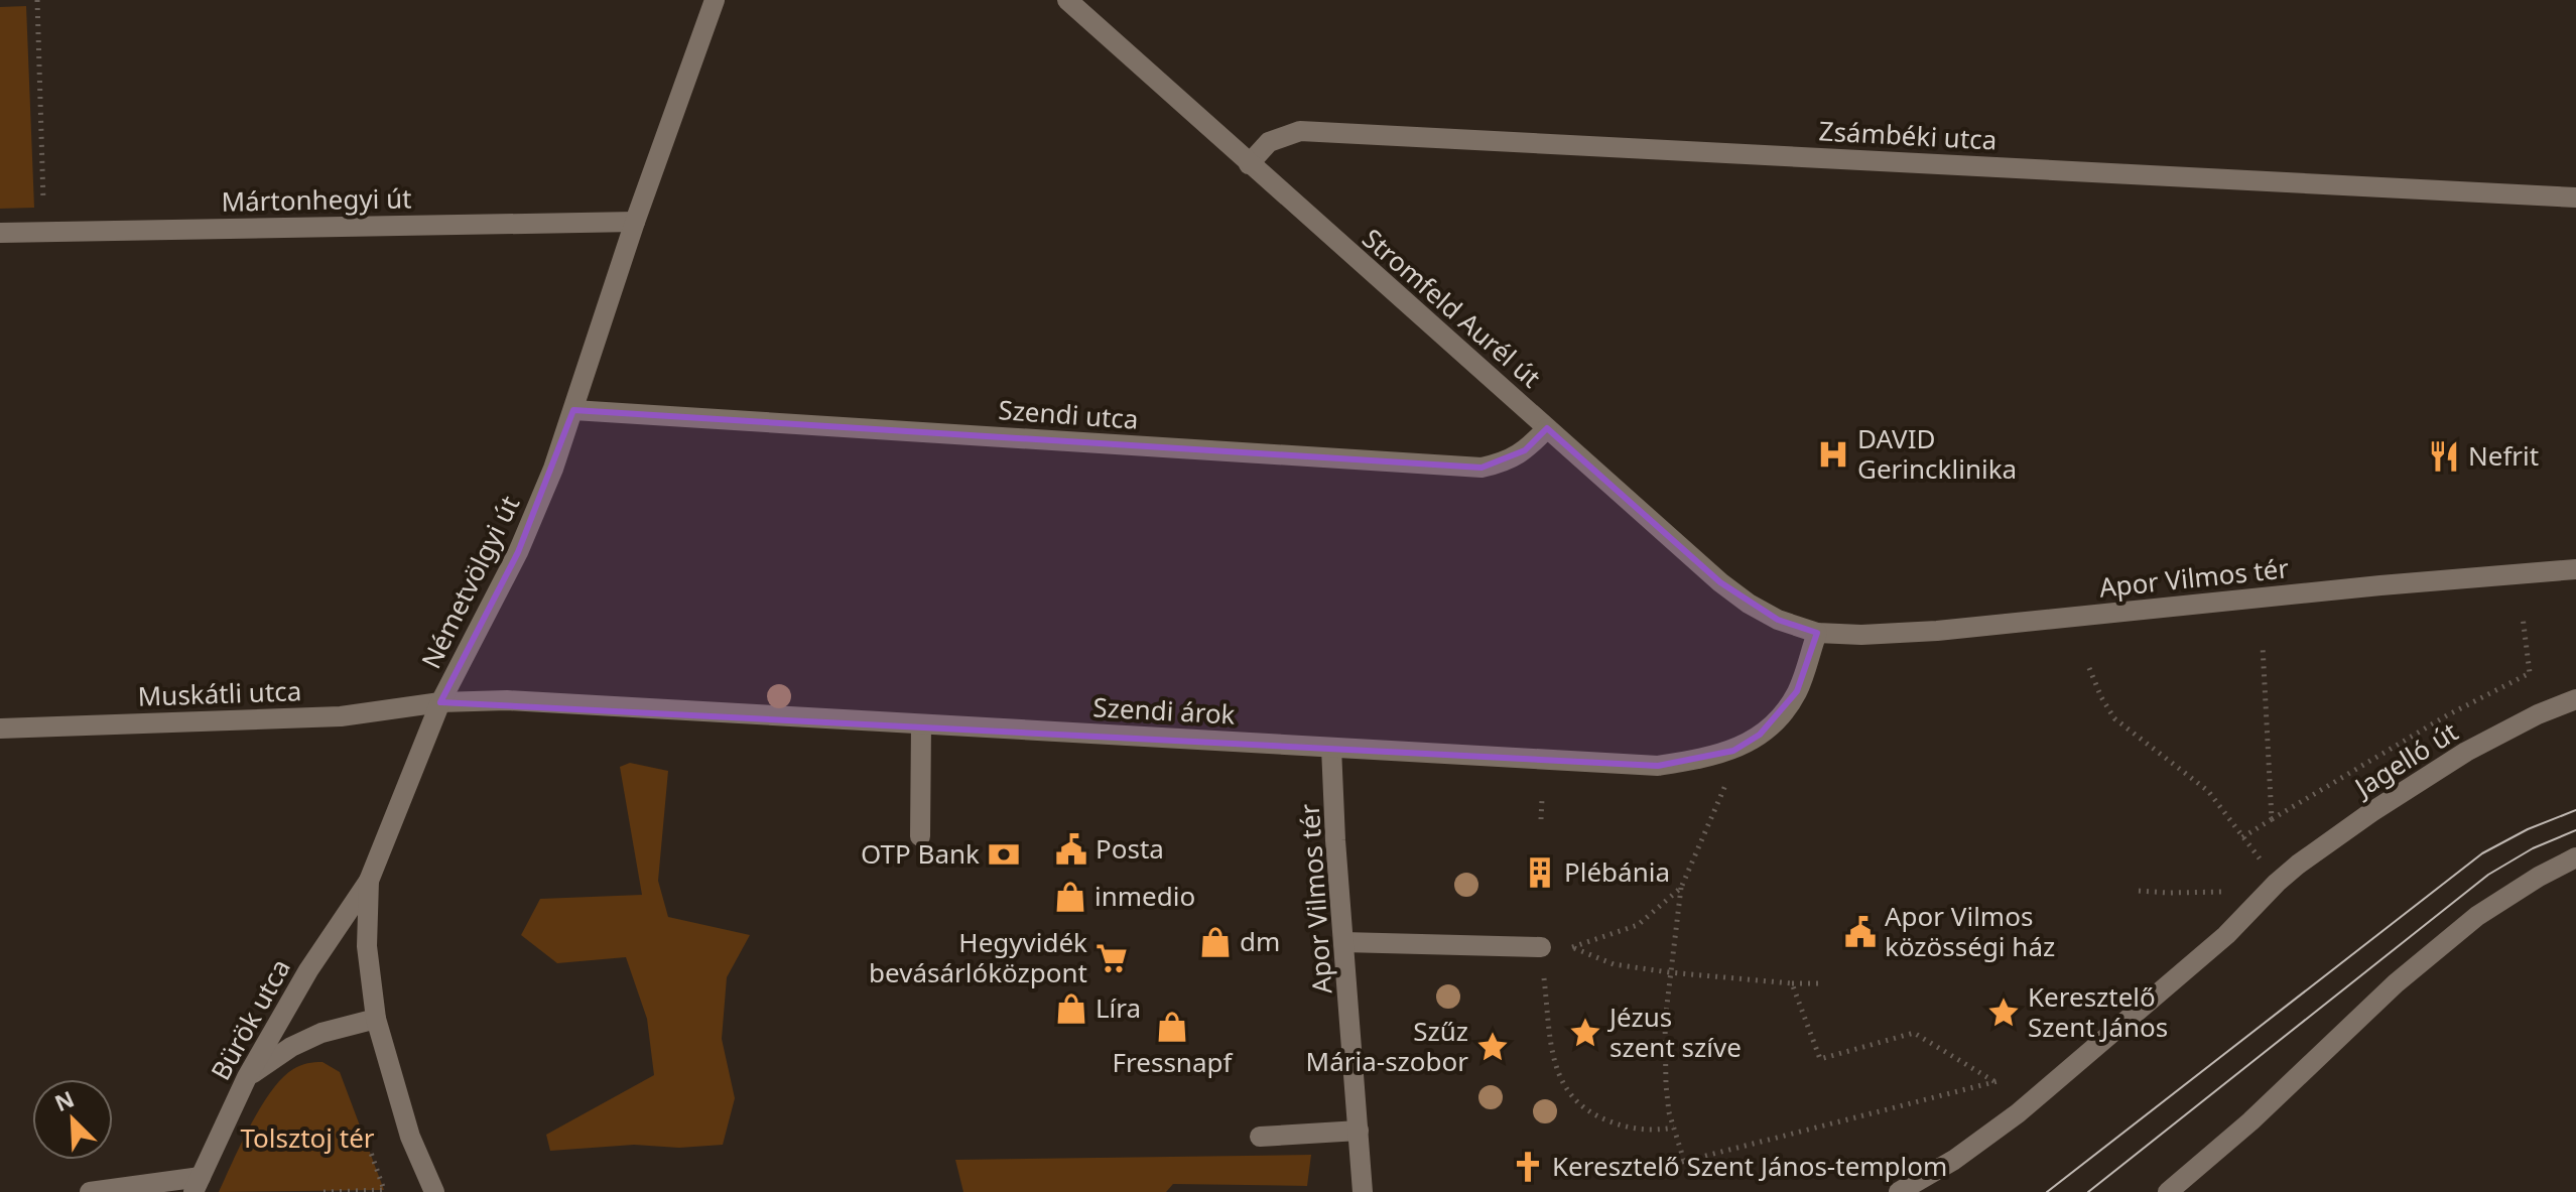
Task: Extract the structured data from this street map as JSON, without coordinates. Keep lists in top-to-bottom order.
{
  "streets": {
    "street": [
      "Zsámbéki utca",
      "Mártonhegyi út",
      "Stromfeld Aurél út",
      "Szendi utca",
      "Apor Vilmos tér",
      "Németvölgyi út",
      "Muskátli utca",
      "Szendi árok",
      "Jagelló út",
      "Bürök utca"
    ]
  },
  "crossings": [
    ["Zsámbéki utca", "Stromfeld Aurél út"],
    ["Mártonhegyi út", "Németvölgyi út"],
    ["Stromfeld Aurél út", "Szendi utca"],
    ["Stromfeld Aurél út", "Apor Vilmos tér"],
    ["Stromfeld Aurél út", "Szendi árok"],
    ["Szendi utca", "Németvölgyi út"],
    ["Apor Vilmos tér", "Szendi árok"],
    ["Németvölgyi út", "Muskátli utca"],
    ["Németvölgyi út", "Szendi árok"],
    ["Németvölgyi út", "Bürök utca"],
    ["Muskátli utca", "Szendi árok"]
  ],
  "parks": ["Tolsztoj tér"],
  "places": {
    "hospital": ["DAVID Gerincklinika"],
    "restaurant": ["Nefrit"],
    "public building": ["Posta", "Apor Vilmos közösségi ház"],
    "bank": ["OTP Bank"],
    "building": ["Plébánia"],
    "shop": [
      "inmedio",
      "dm",
      "Líra",
      "Fressnapf"
    ],
    "supermarket": ["Hegyvidék bevásárlóközpont"],
    "place": ["Keresztelő Szent János", "Jézus szent szíve", "Szűz Mária-szobor"],
    "church": ["Keresztelő Szent János-templom"]
  },
  "north": "top left"
}
